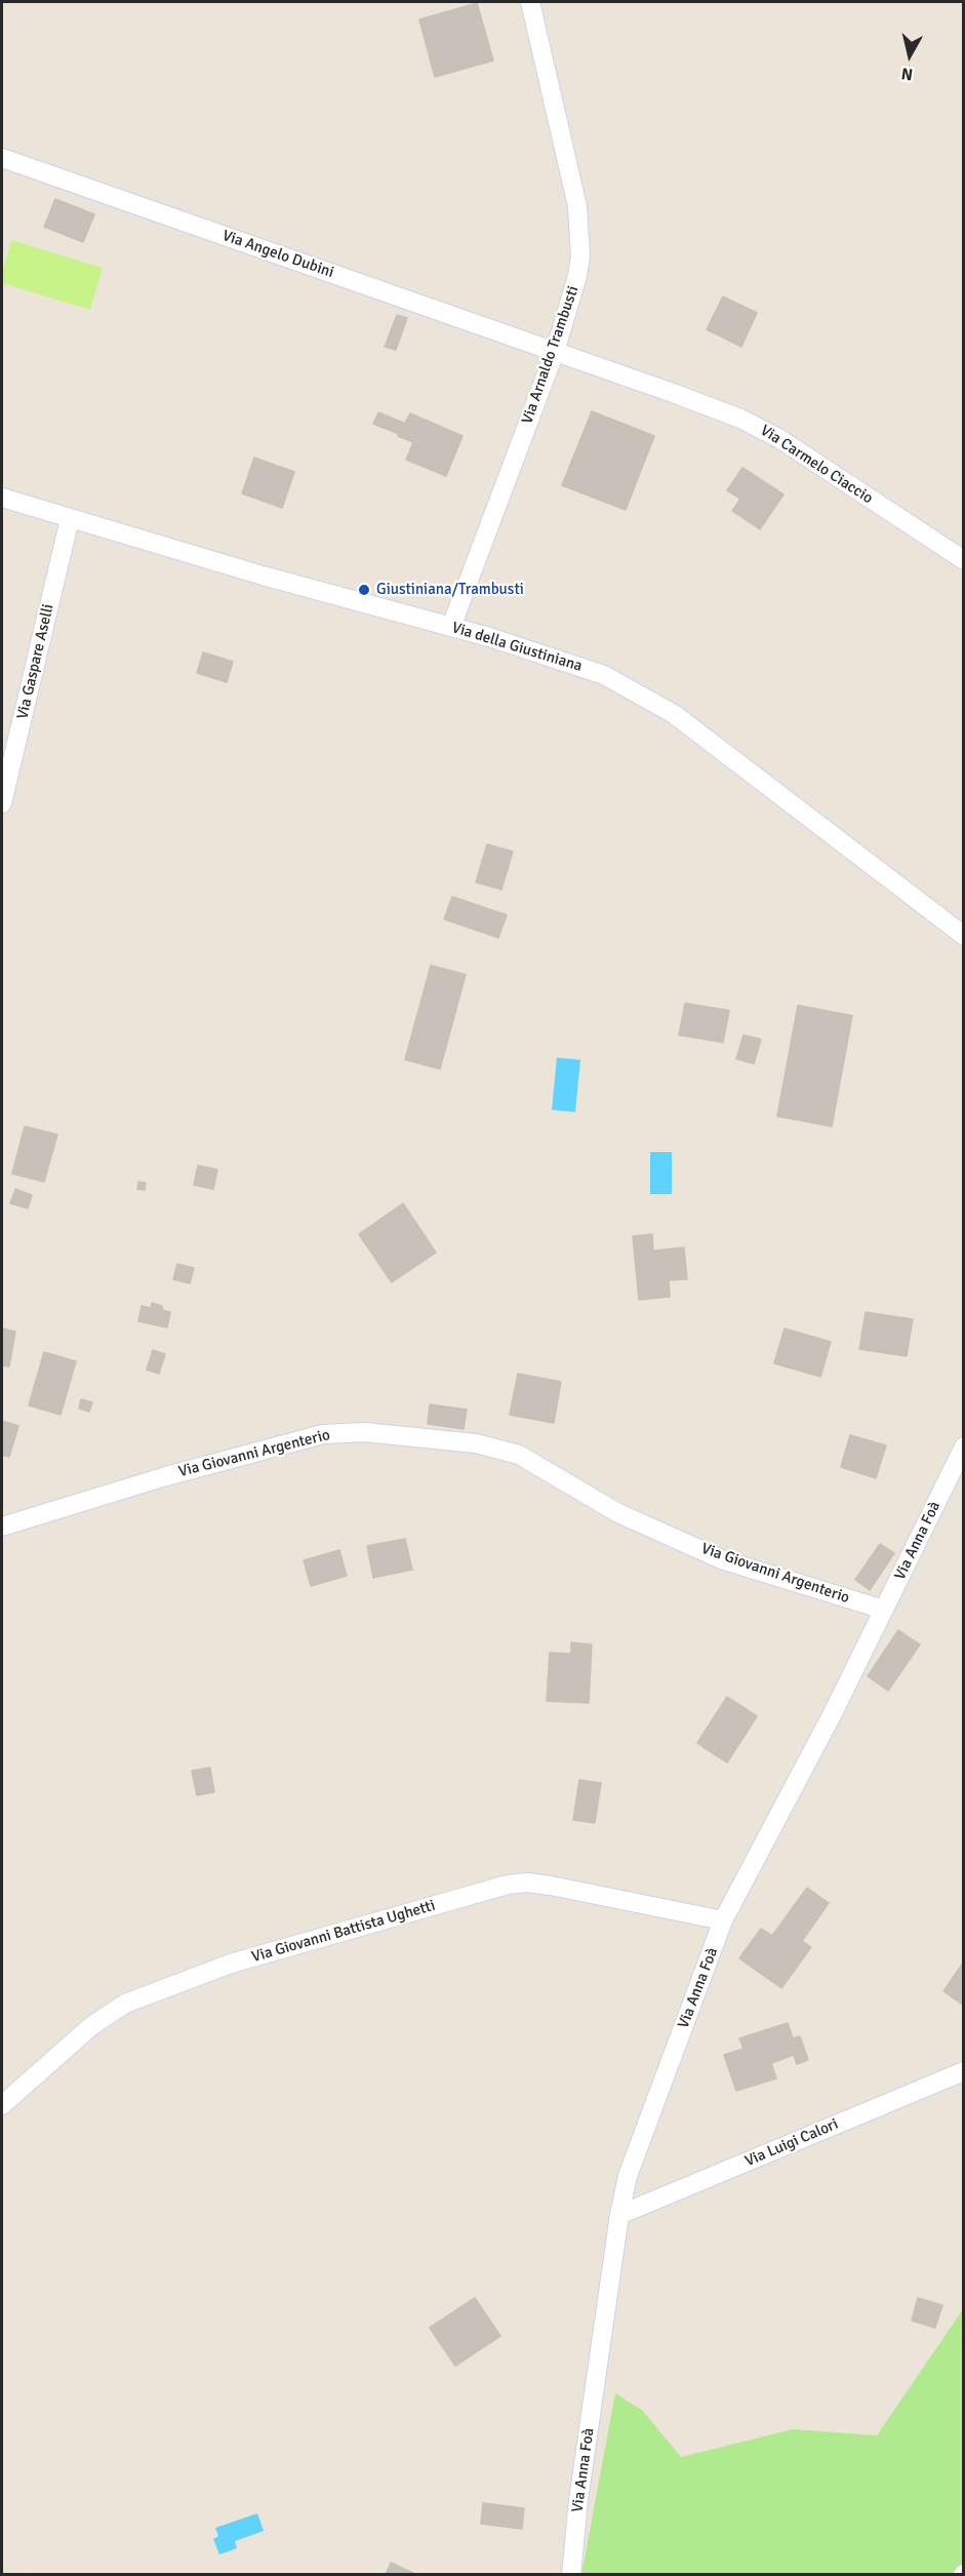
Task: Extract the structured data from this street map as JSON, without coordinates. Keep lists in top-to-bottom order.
{
  "streets": {
    "street": [
      "Via Angelo Dubini",
      "Via Arnaldo Trambusti",
      "Via Carmelo Ciaccio",
      "Via della Giustiniana",
      "Via Gaspare Aselli",
      "Via Giovanni Argenterio",
      "Via Anna Foà",
      "Via Giovanni Battista Ughetti",
      "Via Luigi Calori"
    ]
  },
  "crossings": [
    ["Via Angelo Dubini", "Via Arnaldo Trambusti"],
    ["Via Angelo Dubini", "Via Carmelo Ciaccio"],
    ["Via Arnaldo Trambusti", "Via Carmelo Ciaccio"],
    ["Via Arnaldo Trambusti", "Via della Giustiniana"],
    ["Via della Giustiniana", "Via Gaspare Aselli"],
    ["Via Giovanni Argenterio", "Via Anna Foà"],
    ["Via Anna Foà", "Via Giovanni Battista Ughetti"],
    ["Via Anna Foà", "Via Luigi Calori"]
  ],
  "places": ["Giustiniana/Trambusti"],
  "north": "bottom"
}
